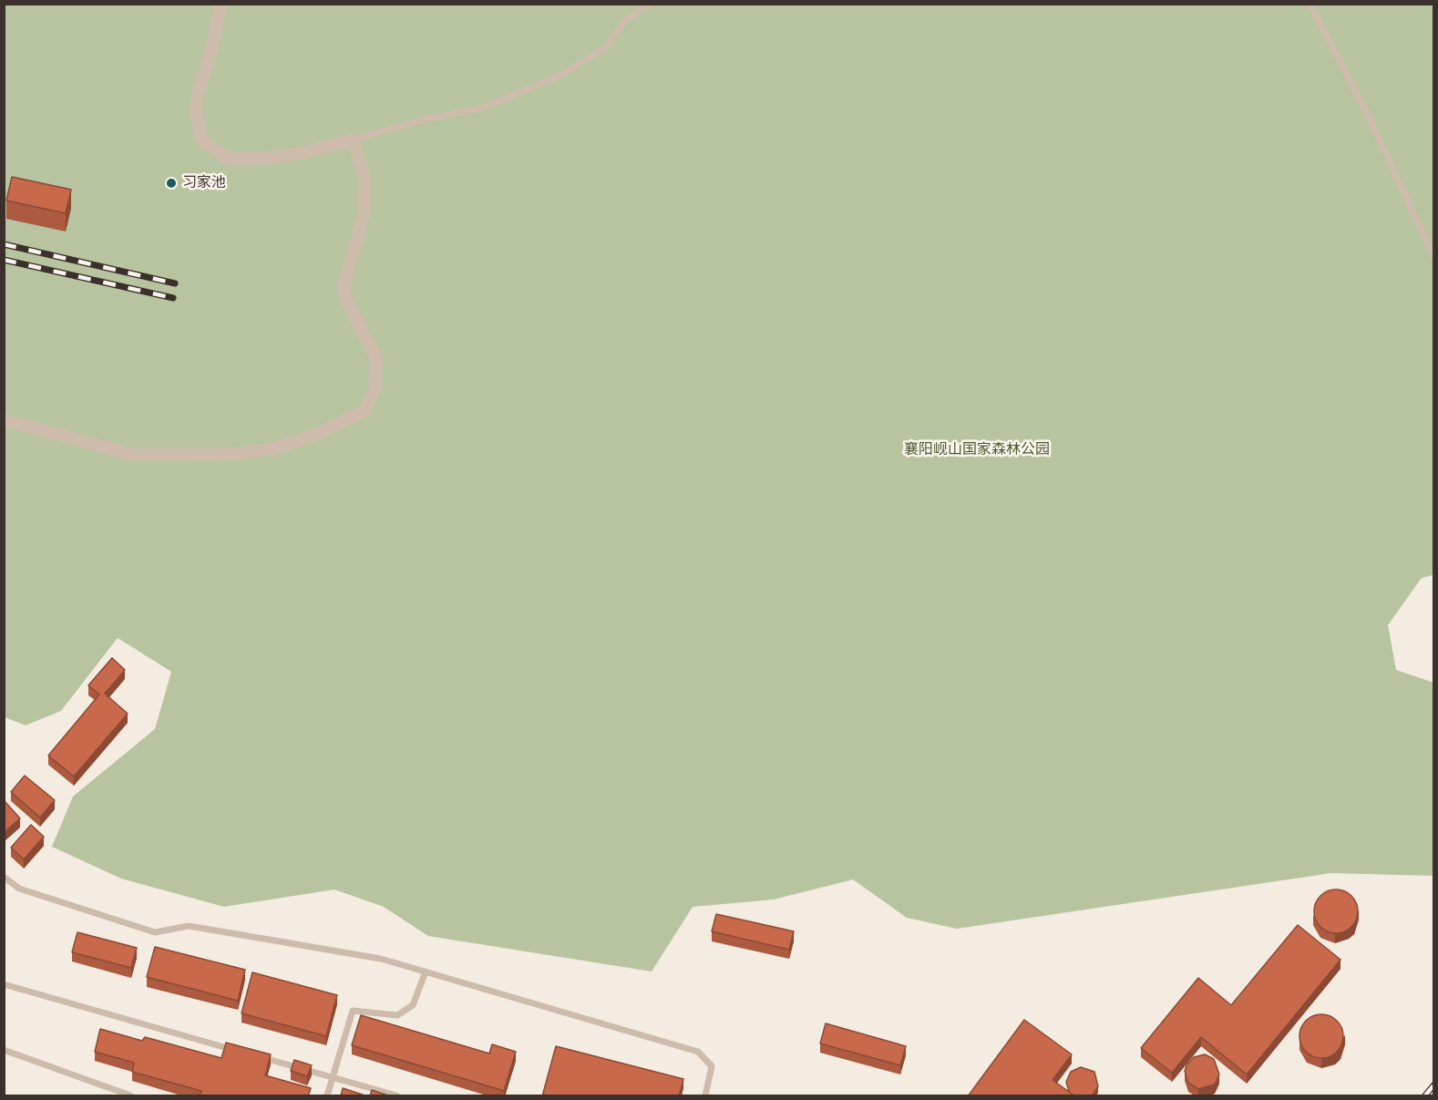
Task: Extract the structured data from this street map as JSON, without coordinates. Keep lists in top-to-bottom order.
{
  "parks": ["襄阳岘山国家森林公园"],
  "places": ["习家池"]
}
